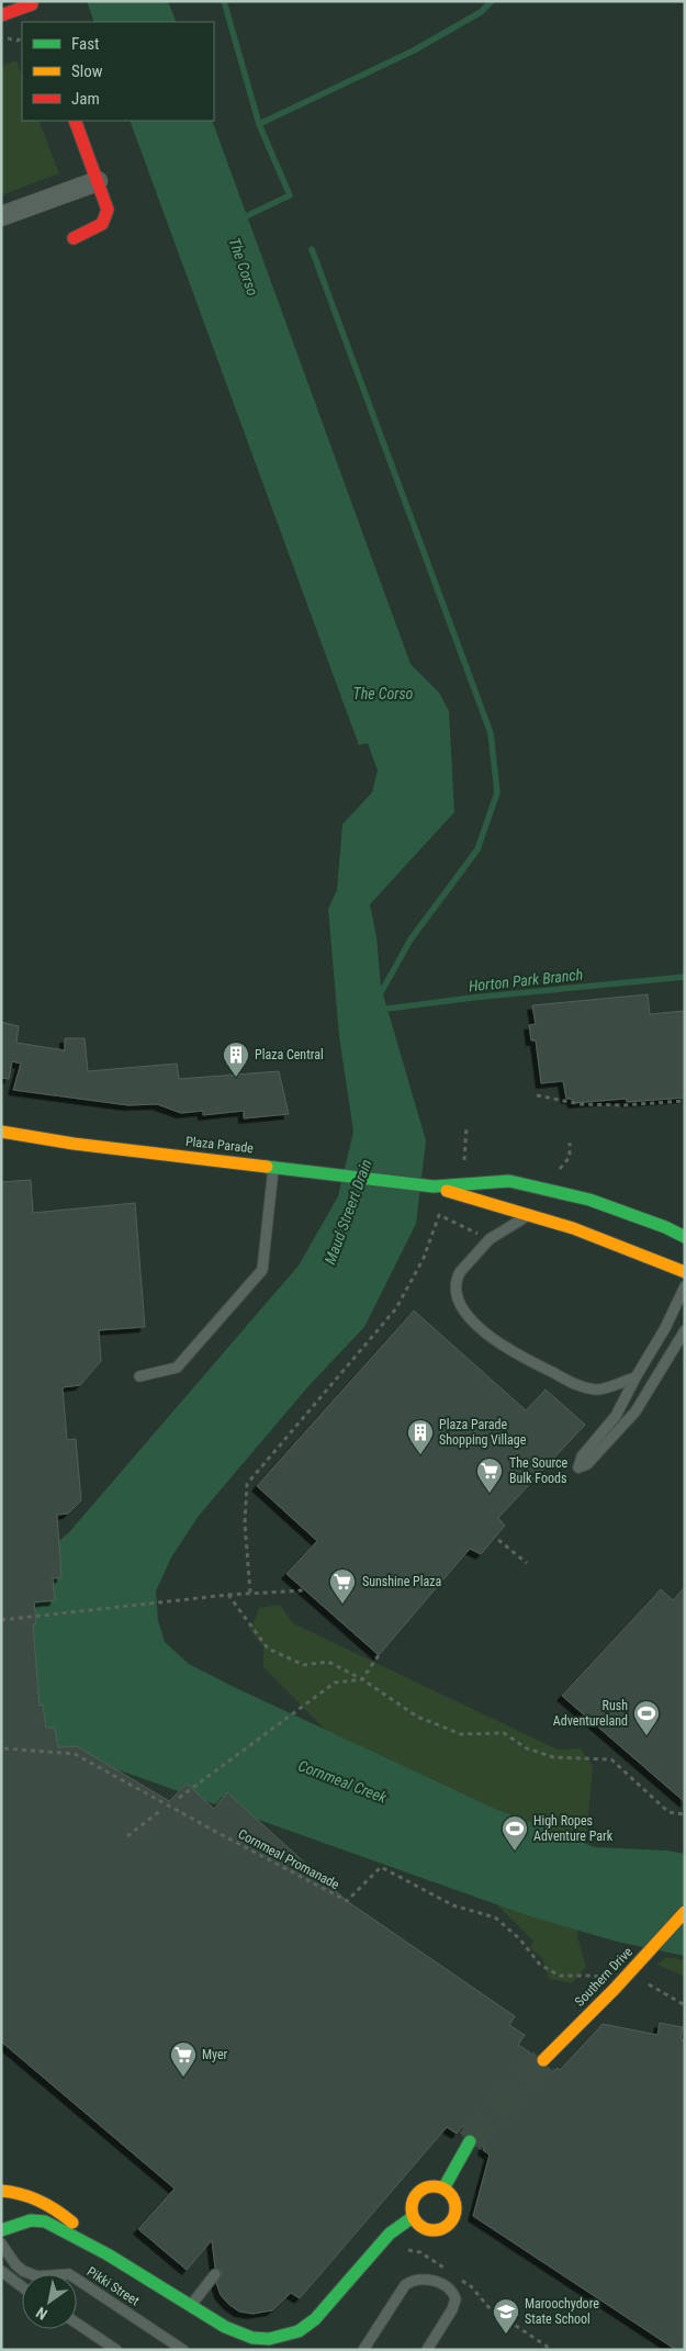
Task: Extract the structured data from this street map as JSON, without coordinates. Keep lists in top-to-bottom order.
{
  "streets": {
    "street": ["Plaza Parade", "Southern Drive"],
    "lane": ["Pikki Street"],
    "path": ["Cornmeal Promanade"]
  },
  "water": [
    "The Corso",
    "Horton Park Branch",
    "Maud Streert Drain",
    "Cornmeal Creek"
  ],
  "places": {
    "building": ["Plaza Central", "Plaza Parade Shopping Village"],
    "supermarket": ["The Source Bulk Foods", "Sunshine Plaza", "Myer"],
    "sports": ["Rush Adventureland", "High Ropes Adventure Park"],
    "school or university": ["Maroochydore State School"]
  },
  "legend": ["Fast", "Slow", "Jam"],
  "north": "bottom left"
}
